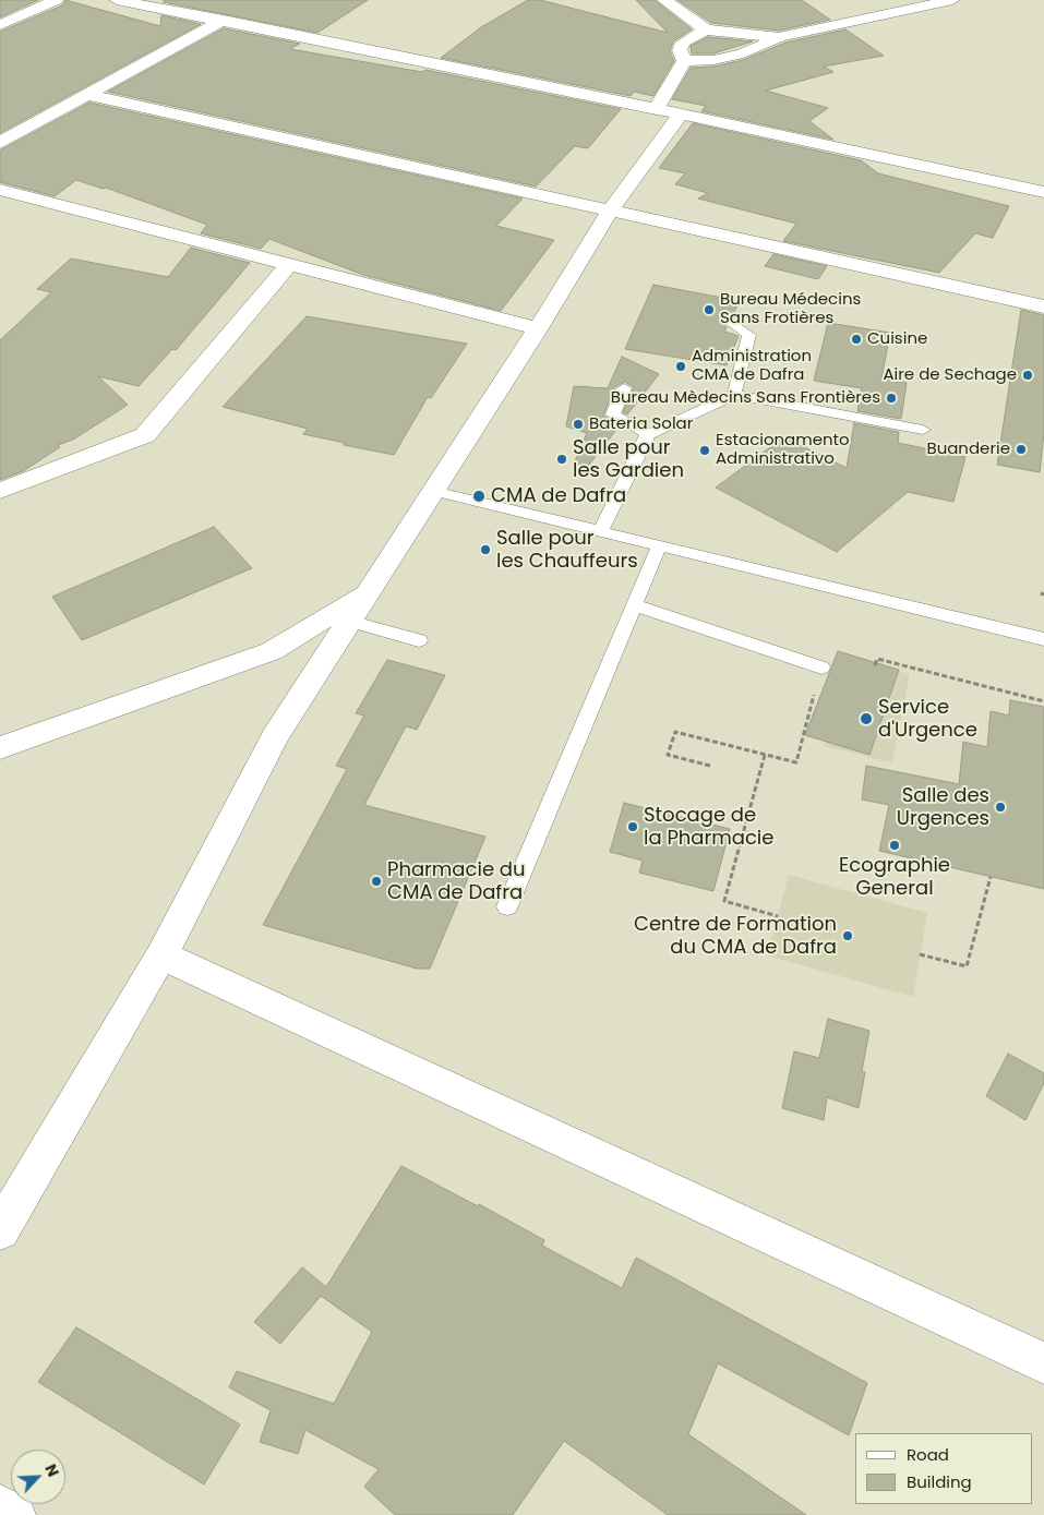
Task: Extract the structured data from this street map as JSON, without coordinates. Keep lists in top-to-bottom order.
{
  "places": [
    "Bureau Médecins Sans Frotières",
    "Cuisine",
    "Administration CMA de Dafra",
    "Aire de Sechage",
    "Bureau Mèdecins Sans Frontières",
    "Bateria Solar",
    "Buanderie",
    "Estacionamento Administrativo",
    "Salle pour les Gardien",
    "CMA de Dafra",
    "Salle pour les Chauffeurs",
    "Service d'Urgence",
    "Salle des Urgences",
    "Stocage de la Pharmacie",
    "Ecographie General",
    "Pharmacie du CMA de Dafra",
    "Centre de Formation du CMA de Dafra"
  ],
  "legend": ["Road", "Building"],
  "north": "top right"
}
